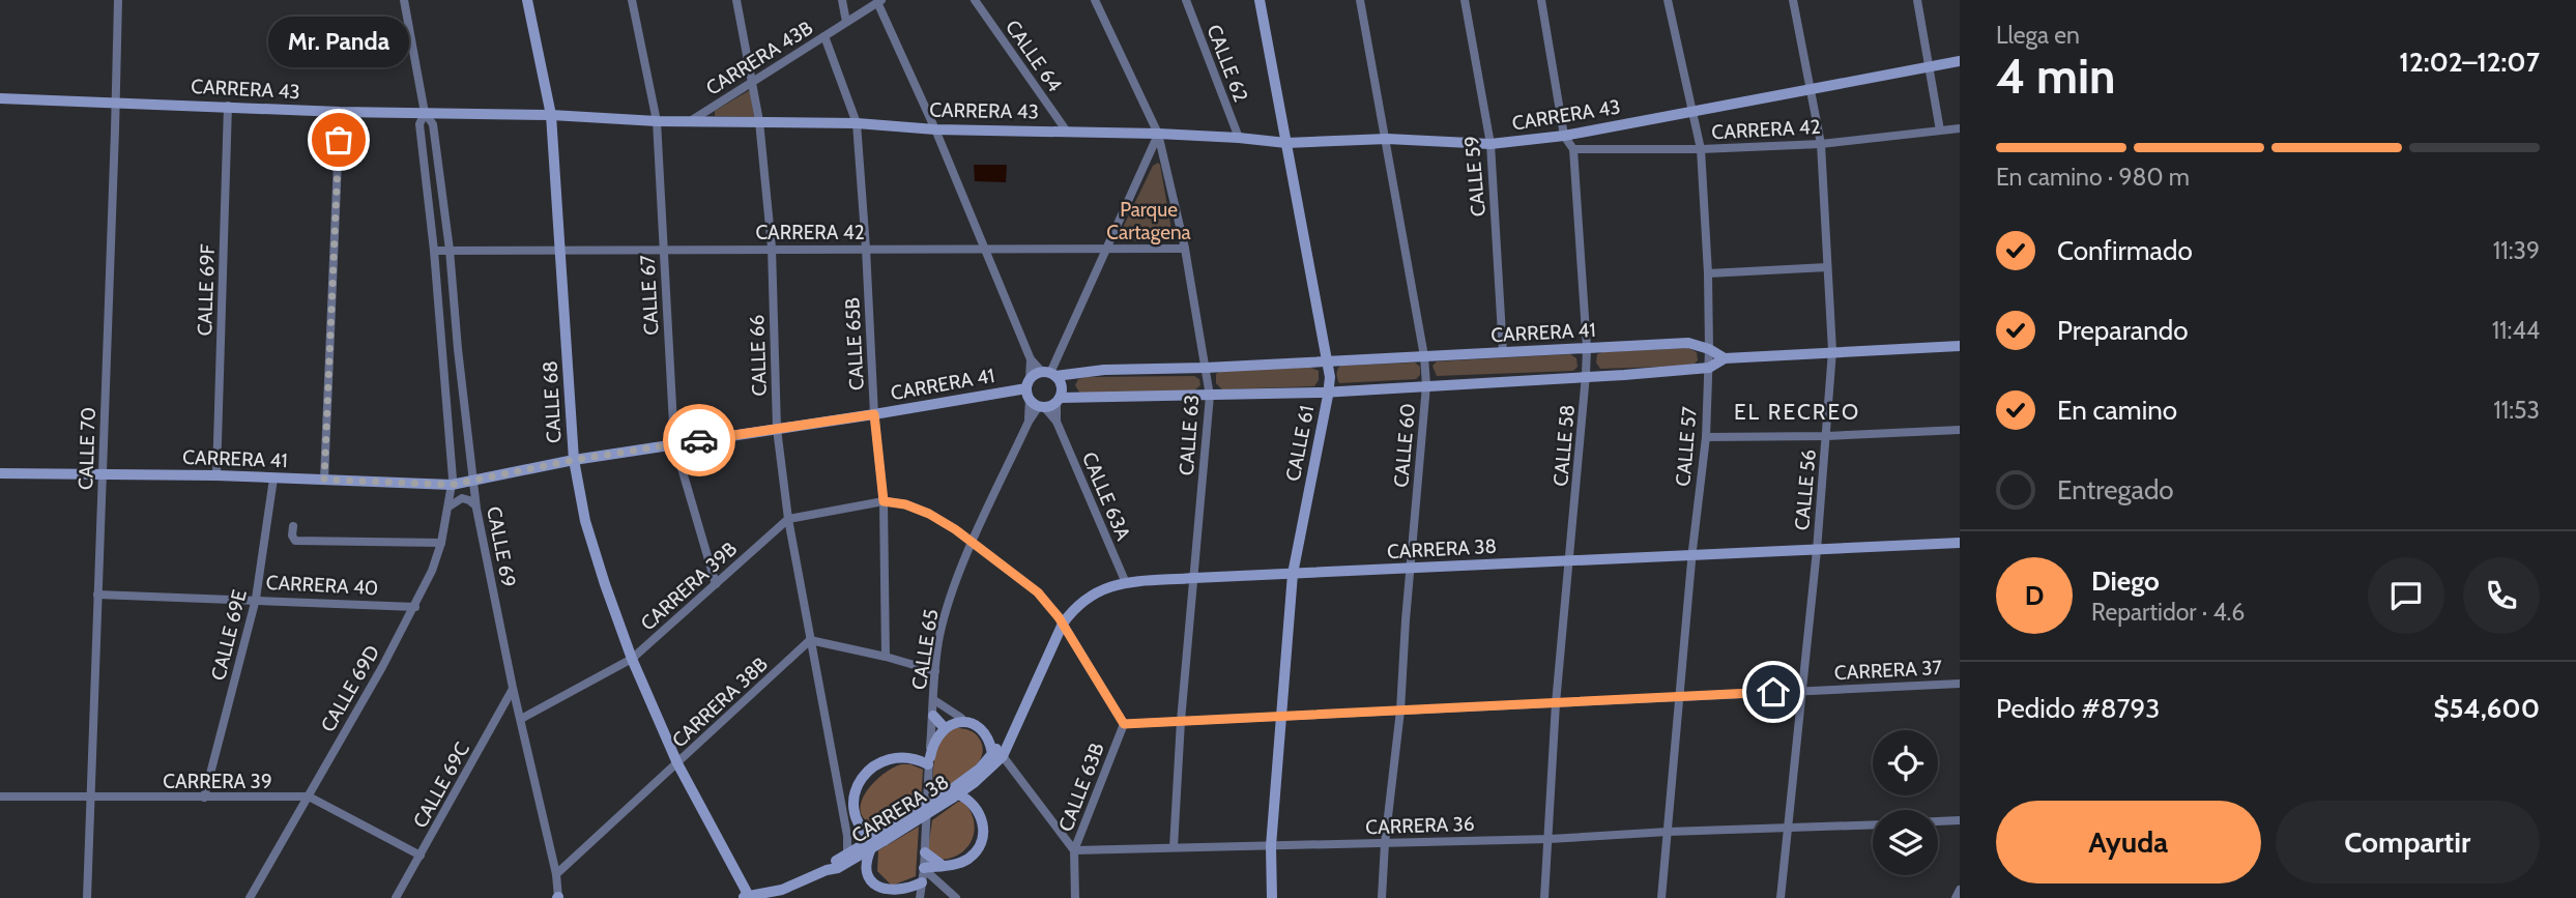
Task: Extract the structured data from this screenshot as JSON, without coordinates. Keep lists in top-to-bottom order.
{
  "streets": {
    "street": [
      "CALLE 64",
      "CARRERA 43B",
      "CALLE 62",
      "CARRERA 43",
      "CARRERA 42",
      "CALLE 59",
      "CALLE 69F",
      "CALLE 67",
      "CARRERA 41",
      "CALLE 65B",
      "CALLE 66",
      "CALLE 68",
      "CALLE 63",
      "CALLE 61",
      "CALLE 60",
      "CALLE 58",
      "CALLE 57",
      "CALLE 70",
      "CALLE 56",
      "CALLE 63A",
      "CALLE 69",
      "CARRERA 38",
      "CARRERA 40",
      "CARRERA 39B",
      "CALLE 69E",
      "CALLE 65",
      "CARRERA 37",
      "CALLE 69D",
      "CARRERA 38B",
      "CARRERA 39",
      "CALLE 69C",
      "CALLE 63B",
      "CARRERA 36"
    ]
  },
  "crossings": [
    ["CALLE 64", "CARRERA 43"],
    ["CARRERA 43B", "CARRERA 43"],
    ["CARRERA 43B", "CALLE 65B"],
    ["CARRERA 43B", "CALLE 66"],
    ["CARRERA 43B", "CALLE 65"],
    ["CALLE 62", "CARRERA 43"],
    ["CARRERA 43", "CALLE 59"],
    ["CARRERA 43", "CALLE 69F"],
    ["CARRERA 43", "CALLE 67"],
    ["CARRERA 43", "CALLE 65B"],
    ["CARRERA 43", "CALLE 66"],
    ["CARRERA 43", "CALLE 68"],
    ["CARRERA 43", "CALLE 63"],
    ["CARRERA 43", "CALLE 61"],
    ["CARRERA 43", "CALLE 60"],
    ["CARRERA 43", "CALLE 58"],
    ["CARRERA 43", "CALLE 57"],
    ["CARRERA 43", "CALLE 70"],
    ["CARRERA 43", "CALLE 56"],
    ["CARRERA 43", "CALLE 69"],
    ["CARRERA 43", "CALLE 65"],
    ["CARRERA 42", "CALLE 67"],
    ["CARRERA 42", "CALLE 65B"],
    ["CARRERA 42", "CALLE 66"],
    ["CARRERA 42", "CALLE 68"],
    ["CARRERA 42", "CALLE 63"],
    ["CARRERA 42", "CALLE 58"],
    ["CARRERA 42", "CALLE 57"],
    ["CARRERA 42", "CALLE 56"],
    ["CARRERA 42", "CALLE 69"],
    ["CARRERA 42", "CALLE 65"],
    ["CALLE 59", "CARRERA 41"],
    ["CALLE 69F", "CARRERA 41"],
    ["CALLE 67", "CARRERA 41"],
    ["CALLE 67", "CARRERA 39B"],
    ["CARRERA 41", "CALLE 65B"],
    ["CARRERA 41", "CALLE 66"],
    ["CARRERA 41", "CALLE 68"],
    ["CARRERA 41", "CALLE 63"],
    ["CARRERA 41", "CALLE 61"],
    ["CARRERA 41", "CALLE 60"],
    ["CARRERA 41", "CALLE 58"],
    ["CARRERA 41", "CALLE 57"],
    ["CARRERA 41", "CALLE 70"],
    ["CARRERA 41", "CALLE 63A"],
    ["CARRERA 41", "CALLE 69"],
    ["CARRERA 41", "CALLE 69E"],
    ["CARRERA 41", "CALLE 65"],
    ["CARRERA 41", "CALLE 69D"],
    ["CALLE 65B", "CALLE 63B"],
    ["CALLE 66", "CARRERA 38"],
    ["CALLE 66", "CARRERA 39B"],
    ["CALLE 66", "CARRERA 38B"],
    ["CALLE 68", "CARRERA 38"],
    ["CALLE 68", "CARRERA 39B"],
    ["CALLE 68", "CARRERA 38B"],
    ["CALLE 63", "CARRERA 38"],
    ["CALLE 63", "CARRERA 37"],
    ["CALLE 63", "CARRERA 36"],
    ["CALLE 61", "CARRERA 38"],
    ["CALLE 61", "CARRERA 37"],
    ["CALLE 61", "CARRERA 36"],
    ["CALLE 60", "CARRERA 38"],
    ["CALLE 60", "CARRERA 37"],
    ["CALLE 60", "CARRERA 36"],
    ["CALLE 58", "CARRERA 38"],
    ["CALLE 58", "CARRERA 37"],
    ["CALLE 58", "CARRERA 36"],
    ["CALLE 57", "CARRERA 38"],
    ["CALLE 57", "CARRERA 37"],
    ["CALLE 57", "CARRERA 36"],
    ["CALLE 70", "CARRERA 40"],
    ["CALLE 70", "CARRERA 39"],
    ["CALLE 56", "CARRERA 38"],
    ["CALLE 56", "CARRERA 37"],
    ["CALLE 56", "CARRERA 36"],
    ["CALLE 63A", "CARRERA 38"],
    ["CALLE 63A", "CALLE 65"],
    ["CALLE 69", "CARRERA 39B"],
    ["CALLE 69", "CALLE 69D"],
    ["CALLE 69", "CARRERA 38B"],
    ["CALLE 69", "CALLE 69C"],
    ["CARRERA 38", "CALLE 63B"],
    ["CARRERA 40", "CALLE 69E"],
    ["CARRERA 40", "CALLE 69D"],
    ["CALLE 69E", "CARRERA 39"],
    ["CALLE 65", "CALLE 63B"],
    ["CARRERA 37", "CALLE 63B"],
    ["CALLE 69D", "CARRERA 39"],
    ["CARRERA 39", "CALLE 69C"],
    ["CALLE 63B", "CARRERA 36"]
  ],
  "districts": ["EL RECREO"],
  "parks": ["Parque Cartagena"],
  "places": ["Mr. Panda"],
  "page": {
    "heading": ["4 min", "Llega en", "12:02–12:07"],
    "panel": [
      "Diego",
      "Repartidor · 4.6",
      "Pedido #8793",
      "$54,600"
    ],
    "bubble": "Mr. Panda",
    "bar": "En camino · 980 m",
    "list": [
      ["Confirmado", "11:39"],
      ["Preparando", "11:44"],
      ["En camino", "11:53"],
      "Entregado"
    ],
    "round": "D",
    "buttons": ["Ayuda", "Compartir"]
  }
}
